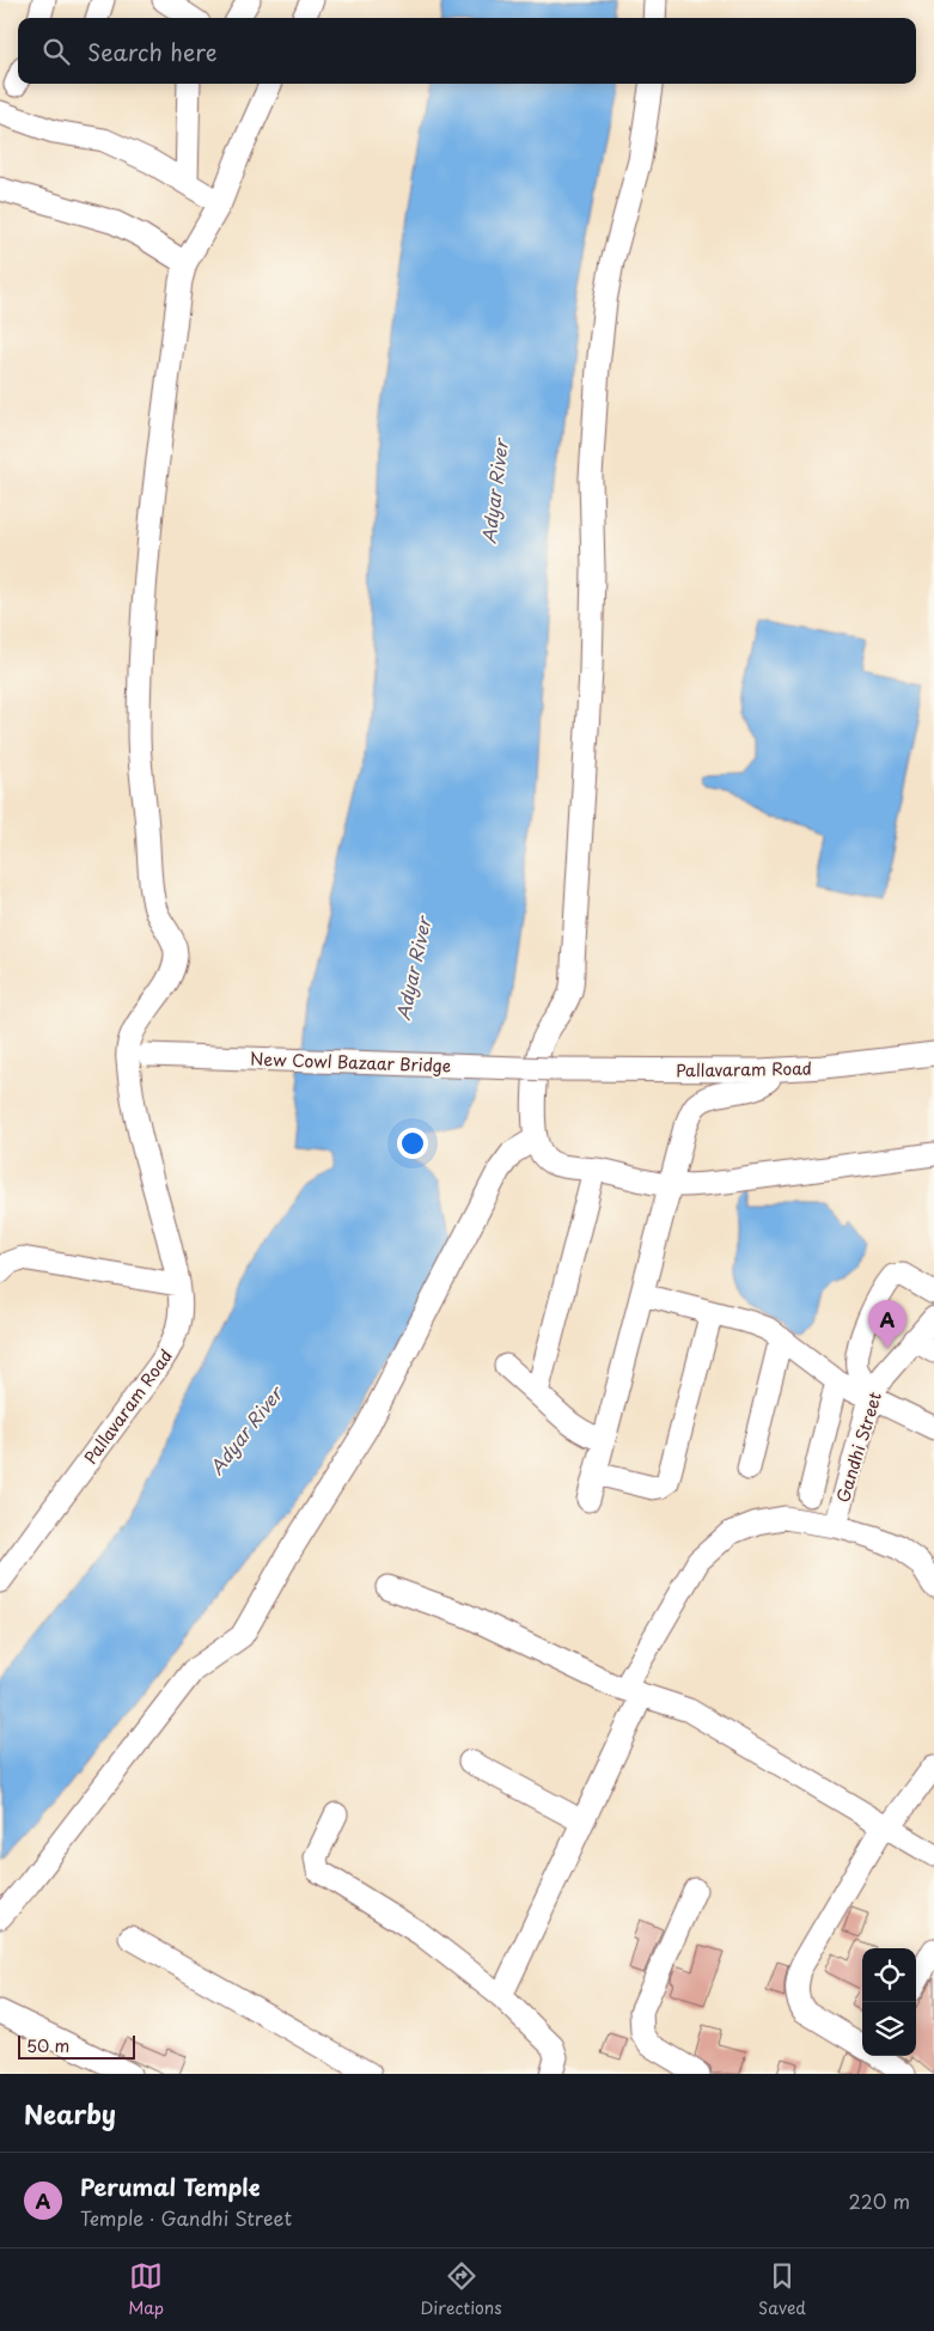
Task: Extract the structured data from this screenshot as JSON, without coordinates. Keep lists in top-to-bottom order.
{
  "streets": {
    "street": ["New Cowl Bazaar Bridge", "Pallavaram Road", "Gandhi Street"]
  },
  "crossings": [
    ["New Cowl Bazaar Bridge", "Pallavaram Road"]
  ],
  "water": ["Adyar River"],
  "scale_bar": "50 m",
  "page": {
    "search": "Search here",
    "pins": "A",
    "scale": "50 m",
    "heading": "Nearby",
    "list": [
      {
        "mark": "A",
        "name": "Perumal Temple",
        "note": "Temple · Gandhi Street",
        "value": "220 m"
      }
    ],
    "nav": ["Map", "Directions", "Saved"]
  }
}
